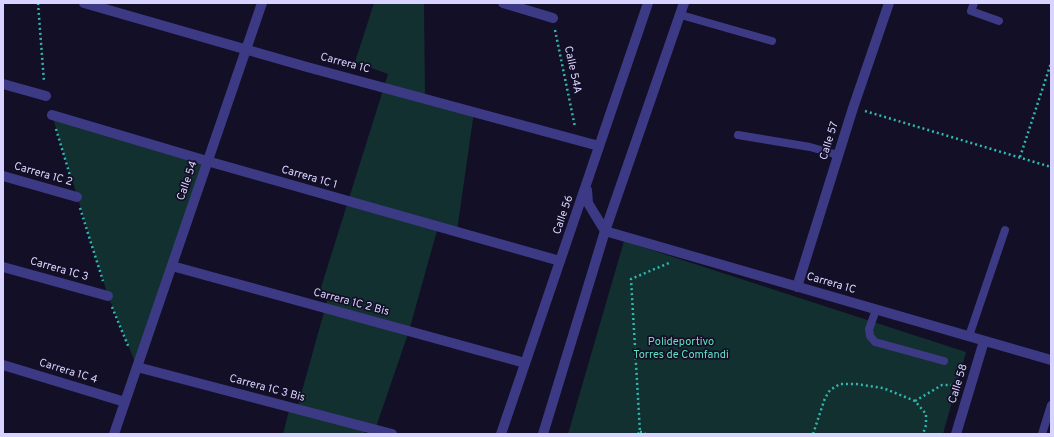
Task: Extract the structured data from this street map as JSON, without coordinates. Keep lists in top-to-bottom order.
{
  "streets": {
    "street": [
      "Carrera 1C",
      "Calle 57",
      "Carrera 1C 2",
      "Carrera 1C 1",
      "Calle 54",
      "Calle 56",
      "Carrera 1C 3",
      "Carrera 1C 2 Bis",
      "Carrera 1C 4",
      "Calle 58",
      "Carrera 1C 3 Bis"
    ],
    "path": ["Calle 54A"]
  },
  "crossings": [
    ["Carrera 1C", "Calle 54A"],
    ["Carrera 1C", "Calle 57"],
    ["Carrera 1C", "Calle 54"],
    ["Carrera 1C", "Calle 56"],
    ["Carrera 1C", "Calle 58"],
    ["Carrera 1C 1", "Calle 54"],
    ["Carrera 1C 1", "Calle 56"],
    ["Calle 54", "Carrera 1C 2 Bis"],
    ["Calle 54", "Carrera 1C 4"],
    ["Calle 54", "Carrera 1C 3 Bis"],
    ["Calle 56", "Carrera 1C 2 Bis"]
  ],
  "parks": ["Polideportivo Torres de Comfandi"]
}
